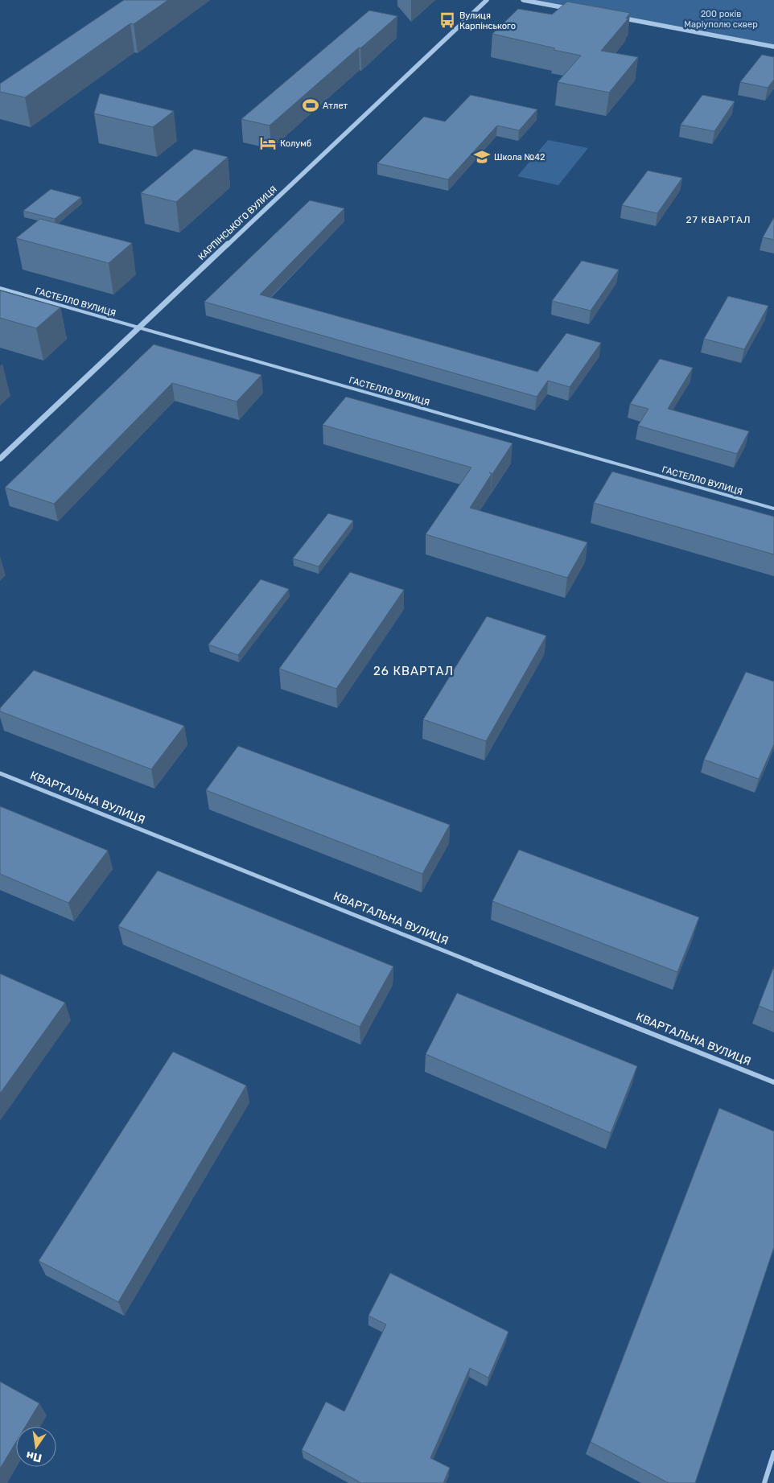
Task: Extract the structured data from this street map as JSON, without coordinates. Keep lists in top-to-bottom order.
{
  "streets": {
    "street": ["КАРПІНСЬКОГО ВУЛИЦЯ", "ГАСТЕЛЛО ВУЛИЦЯ", "КВАРТАЛЬНА ВУЛИЦЯ"]
  },
  "crossings": [
    ["КАРПІНСЬКОГО ВУЛИЦЯ", "ГАСТЕЛЛО ВУЛИЦЯ"]
  ],
  "districts": ["27 КВАРТАЛ", "26 КВАРТАЛ"],
  "parks": ["200 років Маріуполю сквер"],
  "places": {
    "bus stop": ["Вулиця Карпінського"],
    "sports": ["Атлет"],
    "hotel": ["Колумб"],
    "school or university": ["Школа №42"]
  },
  "north": "bottom"
}
